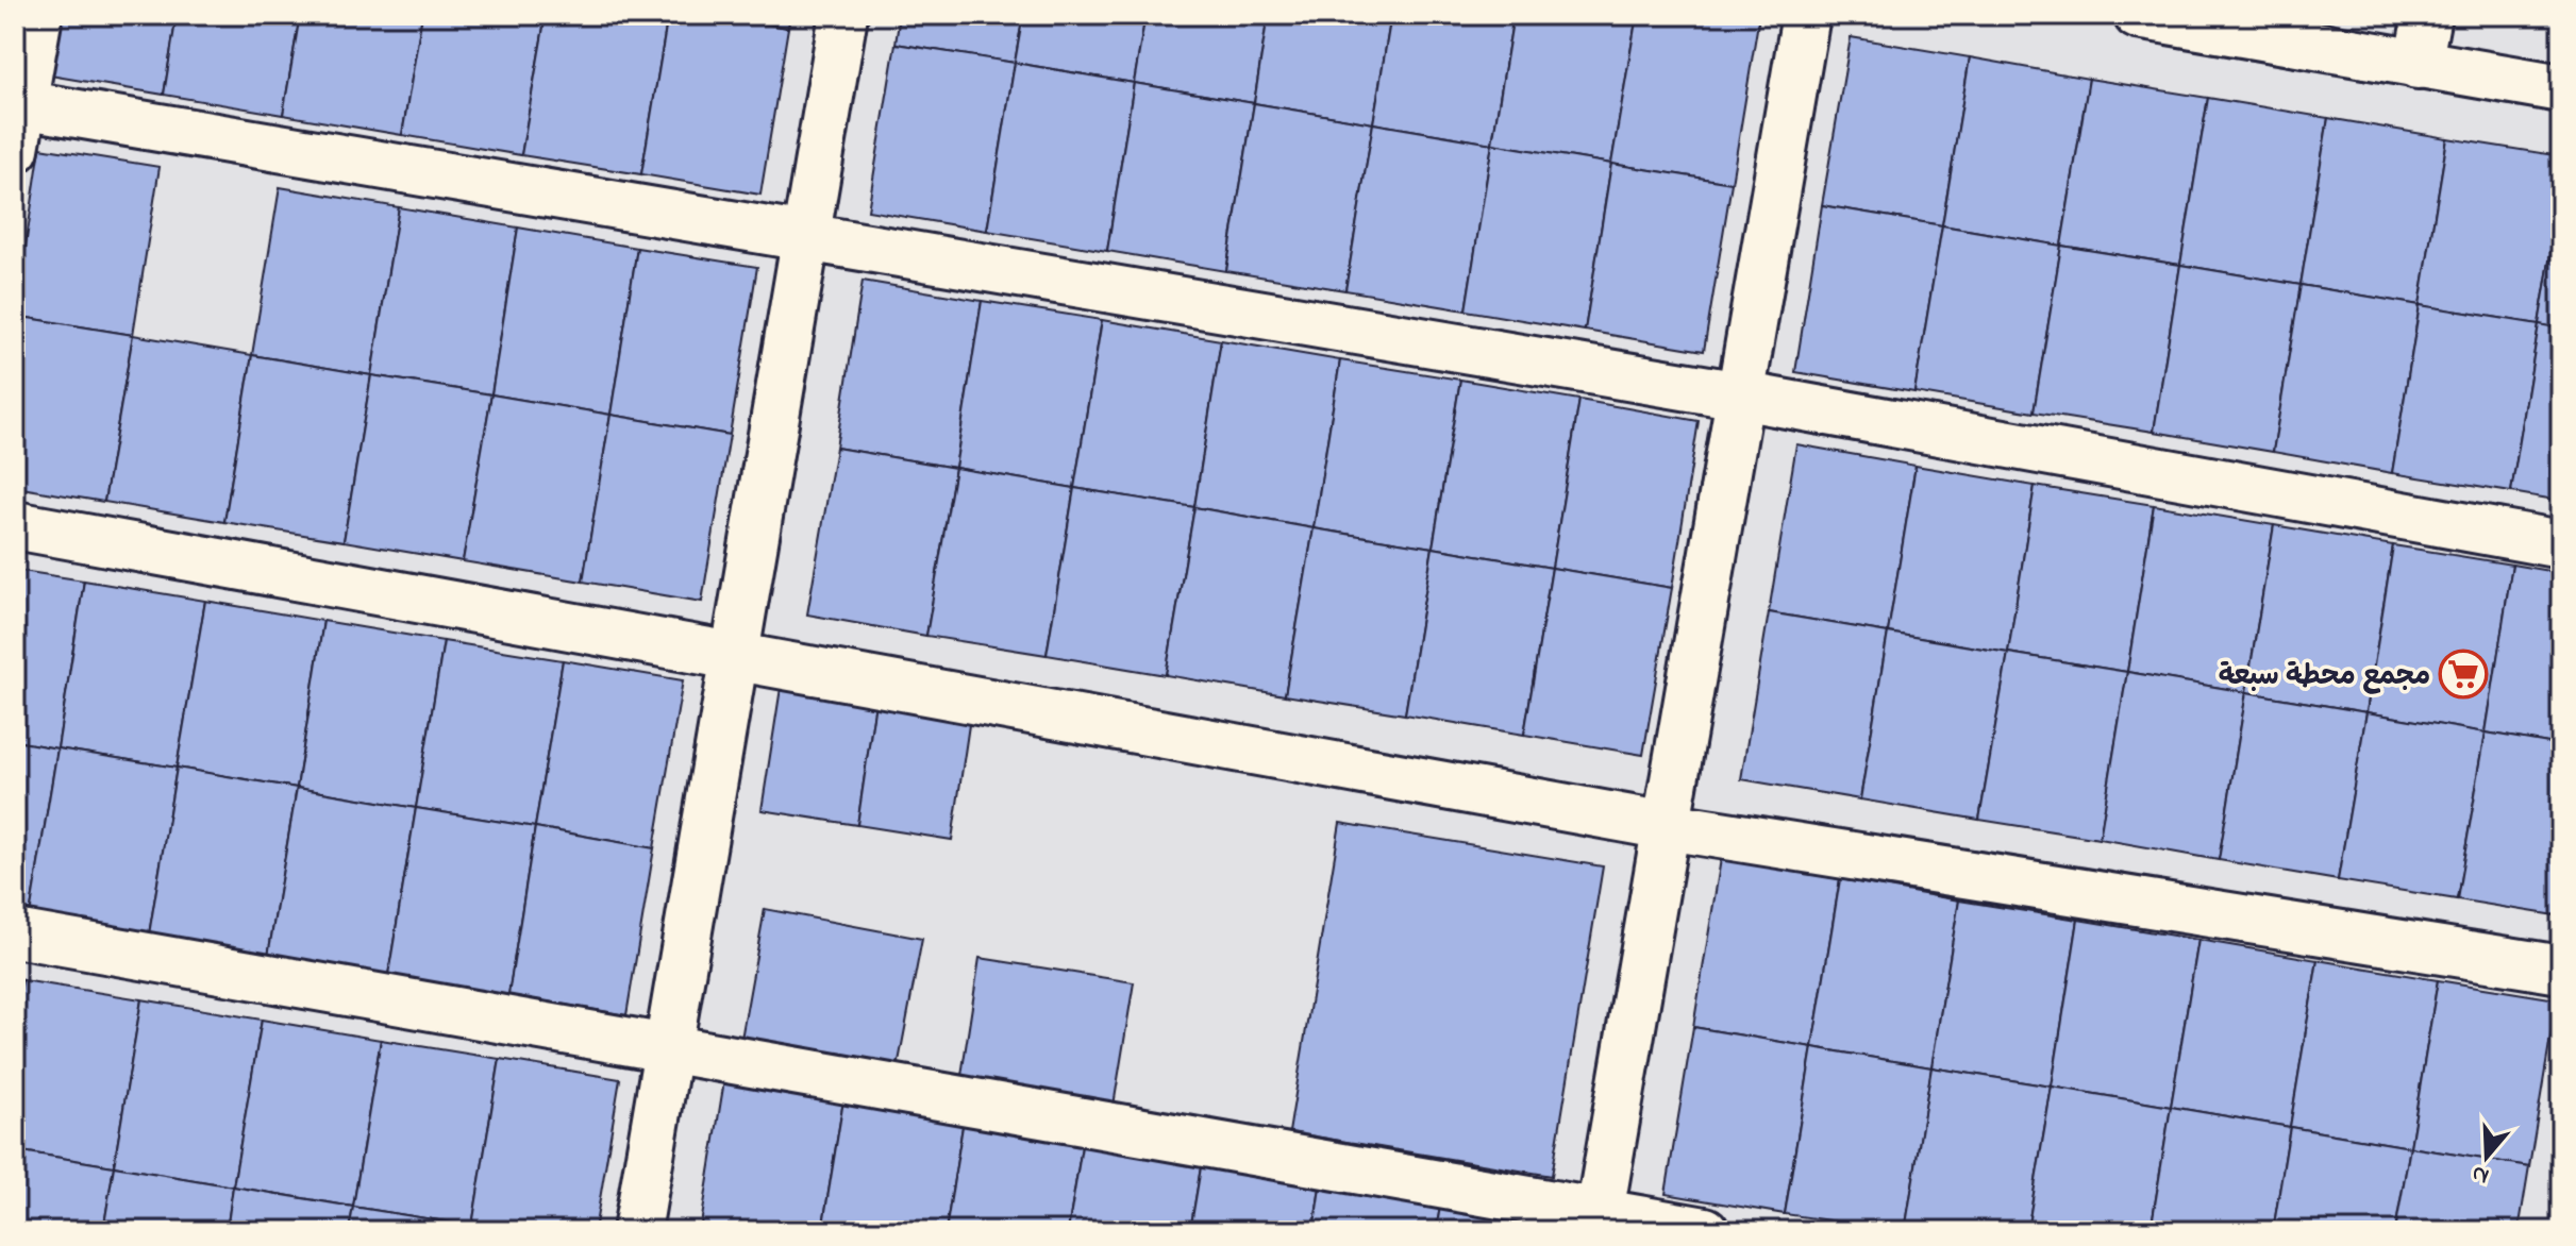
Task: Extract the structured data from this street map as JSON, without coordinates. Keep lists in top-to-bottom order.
{
  "places": {
    "supermarket": ["مجمع محطة سبعة"]
  },
  "north": "bottom"
}
